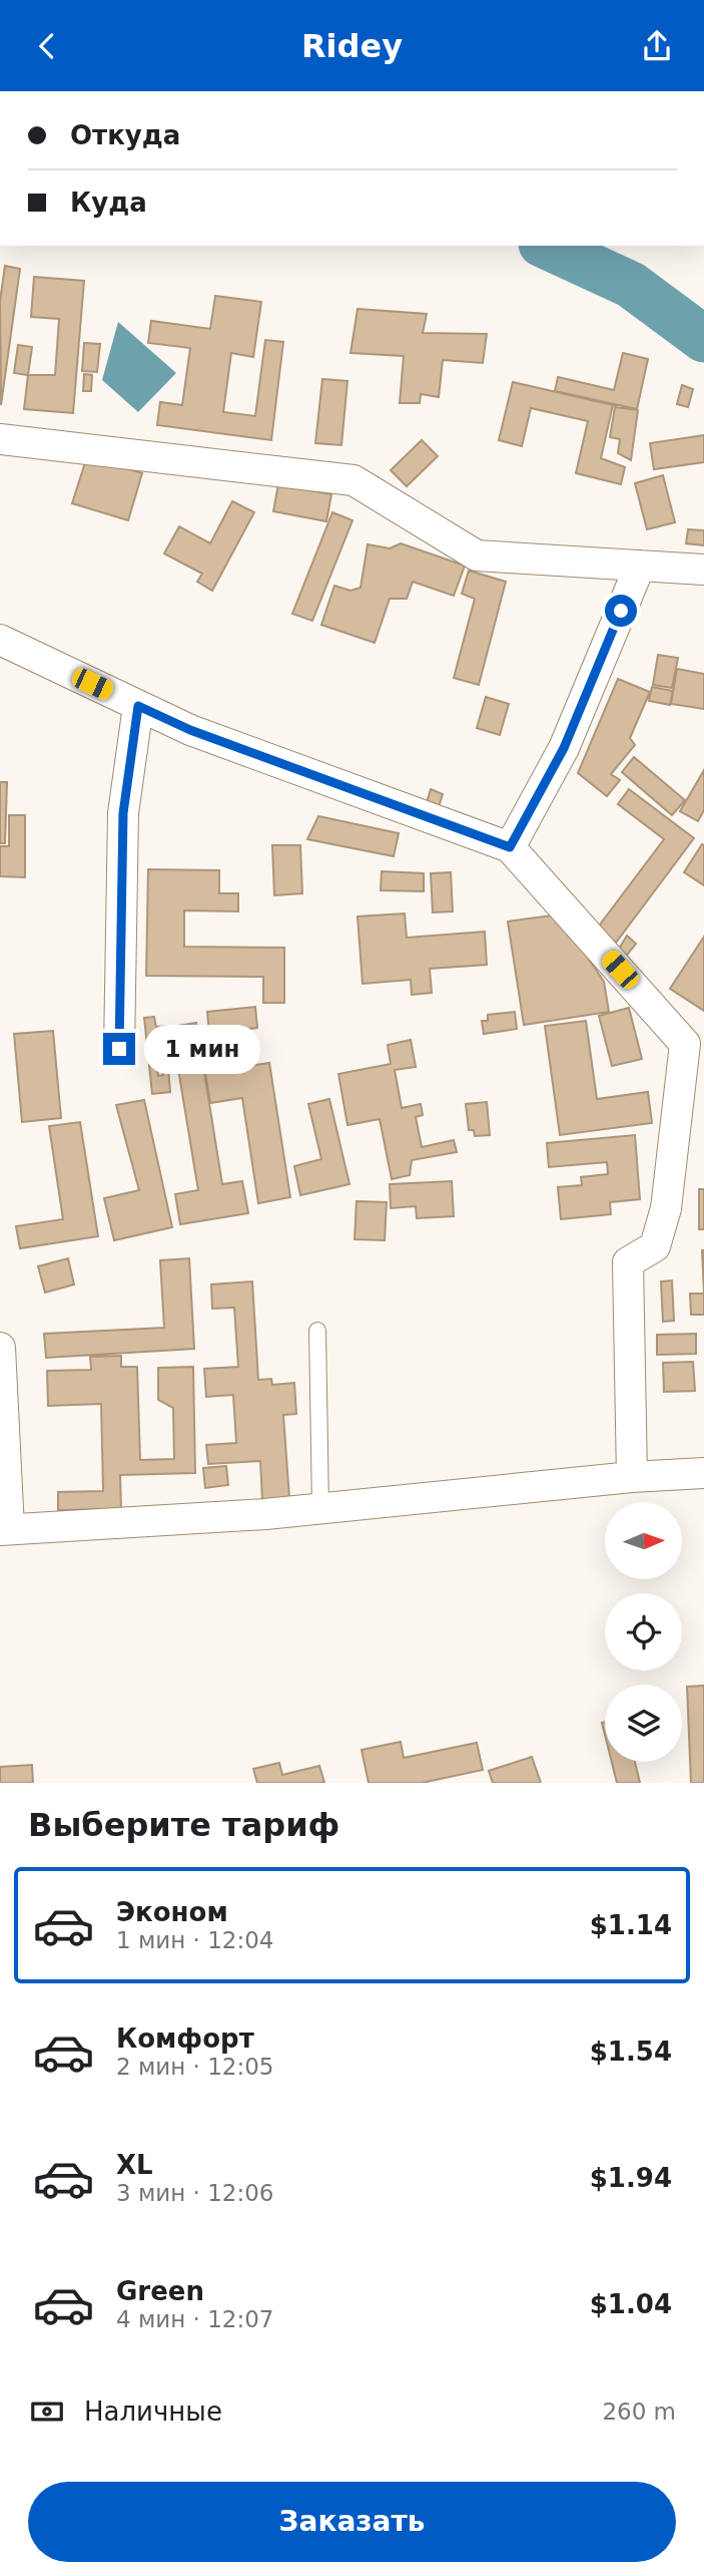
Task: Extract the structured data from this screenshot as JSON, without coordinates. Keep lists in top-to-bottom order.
{
  "north": "right",
  "page": {
    "header": "Ridey",
    "banner": ["Откуда", "Куда"],
    "bubble": "1 мин",
    "heading": "Выберите тариф",
    "list": [
      {
        "name": "Эконом",
        "note": "1 мин · 12:04",
        "value": "$1.14"
      },
      {
        "name": "Комфорт",
        "note": "2 мин · 12:05",
        "value": "$1.54"
      },
      {
        "name": "XL",
        "note": "3 мин · 12:06",
        "value": "$1.94"
      },
      {
        "name": "Green",
        "note": "4 мин · 12:07",
        "value": "$1.04"
      }
    ],
    "pay": ["Наличные", "260 m"],
    "buttons": "Заказать"
  }
}
